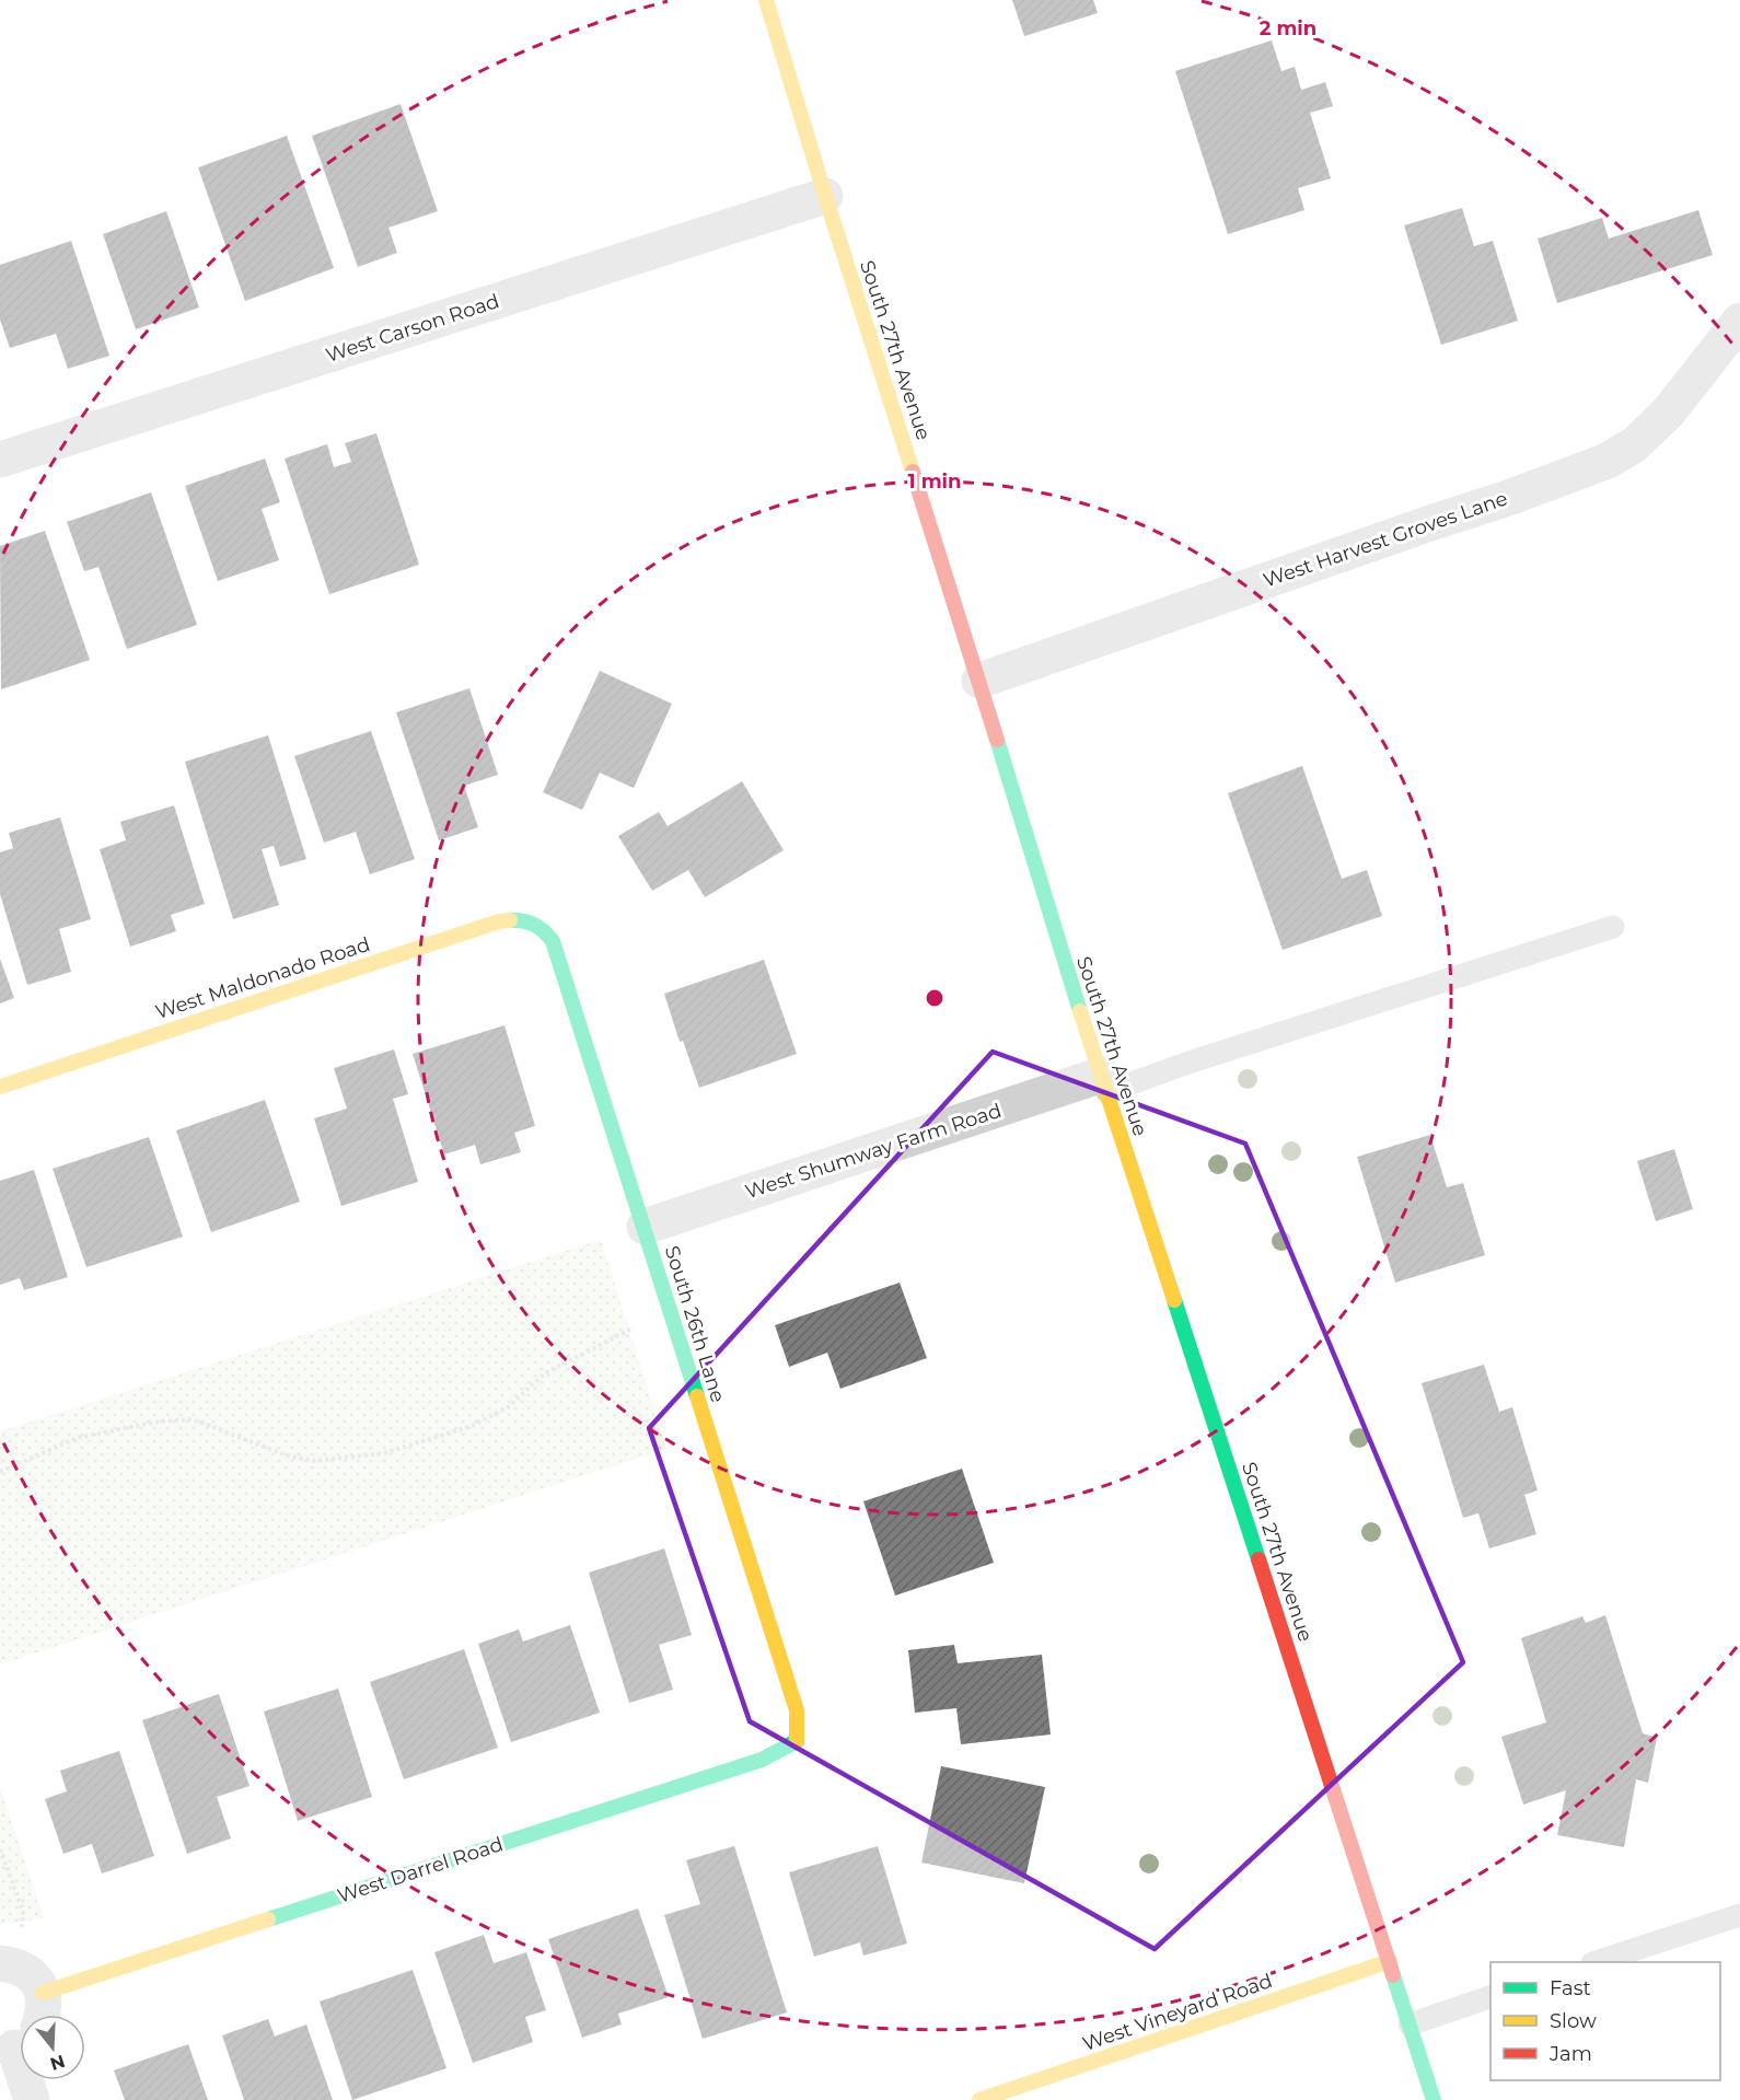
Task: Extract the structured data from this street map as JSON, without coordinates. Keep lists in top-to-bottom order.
{
  "streets": {
    "street": [
      "West Carson Road",
      "South 27th Avenue",
      "West Harvest Groves Lane",
      "West Maldonado Road",
      "West Shumway Farm Road",
      "South 26th Lane",
      "West Darrel Road",
      "West Vineyard Road"
    ]
  },
  "crossings": [
    ["West Carson Road", "South 27th Avenue"],
    ["South 27th Avenue", "West Harvest Groves Lane"],
    ["South 27th Avenue", "West Shumway Farm Road"],
    ["South 27th Avenue", "West Vineyard Road"],
    ["West Maldonado Road", "South 26th Lane"],
    ["West Shumway Farm Road", "South 26th Lane"],
    ["South 26th Lane", "West Darrel Road"]
  ],
  "legend": ["Fast", "Slow", "Jam"],
  "north": "bottom",
  "rings": ["2 min", "1 min"]
}
